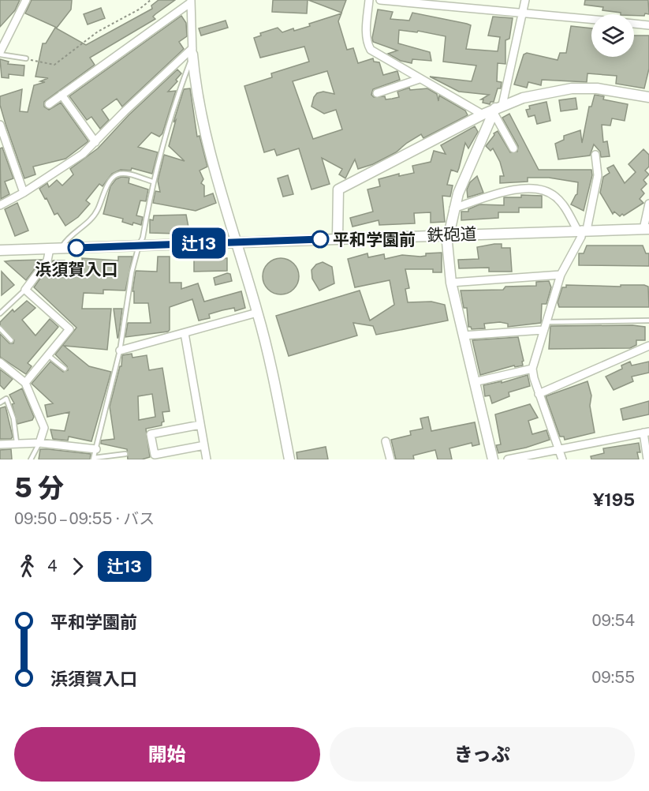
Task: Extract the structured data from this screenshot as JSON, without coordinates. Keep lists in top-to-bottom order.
{
  "streets": {
    "street": ["鉄砲道"]
  },
  "places": ["平和学園前", "浜須賀入口"],
  "lines": ["bus line 辻13"],
  "page": {
    "on_map": "辻13",
    "heading": ["5 分", "09:50 – 09:55 · バス", "¥195"],
    "legs": ["4", "辻13"],
    "list": [
      {
        "name": "平和学園前",
        "value": "09:54"
      },
      {
        "name": "浜須賀入口",
        "value": "09:55"
      }
    ],
    "buttons": ["開始", "きっぷ"]
  }
}
